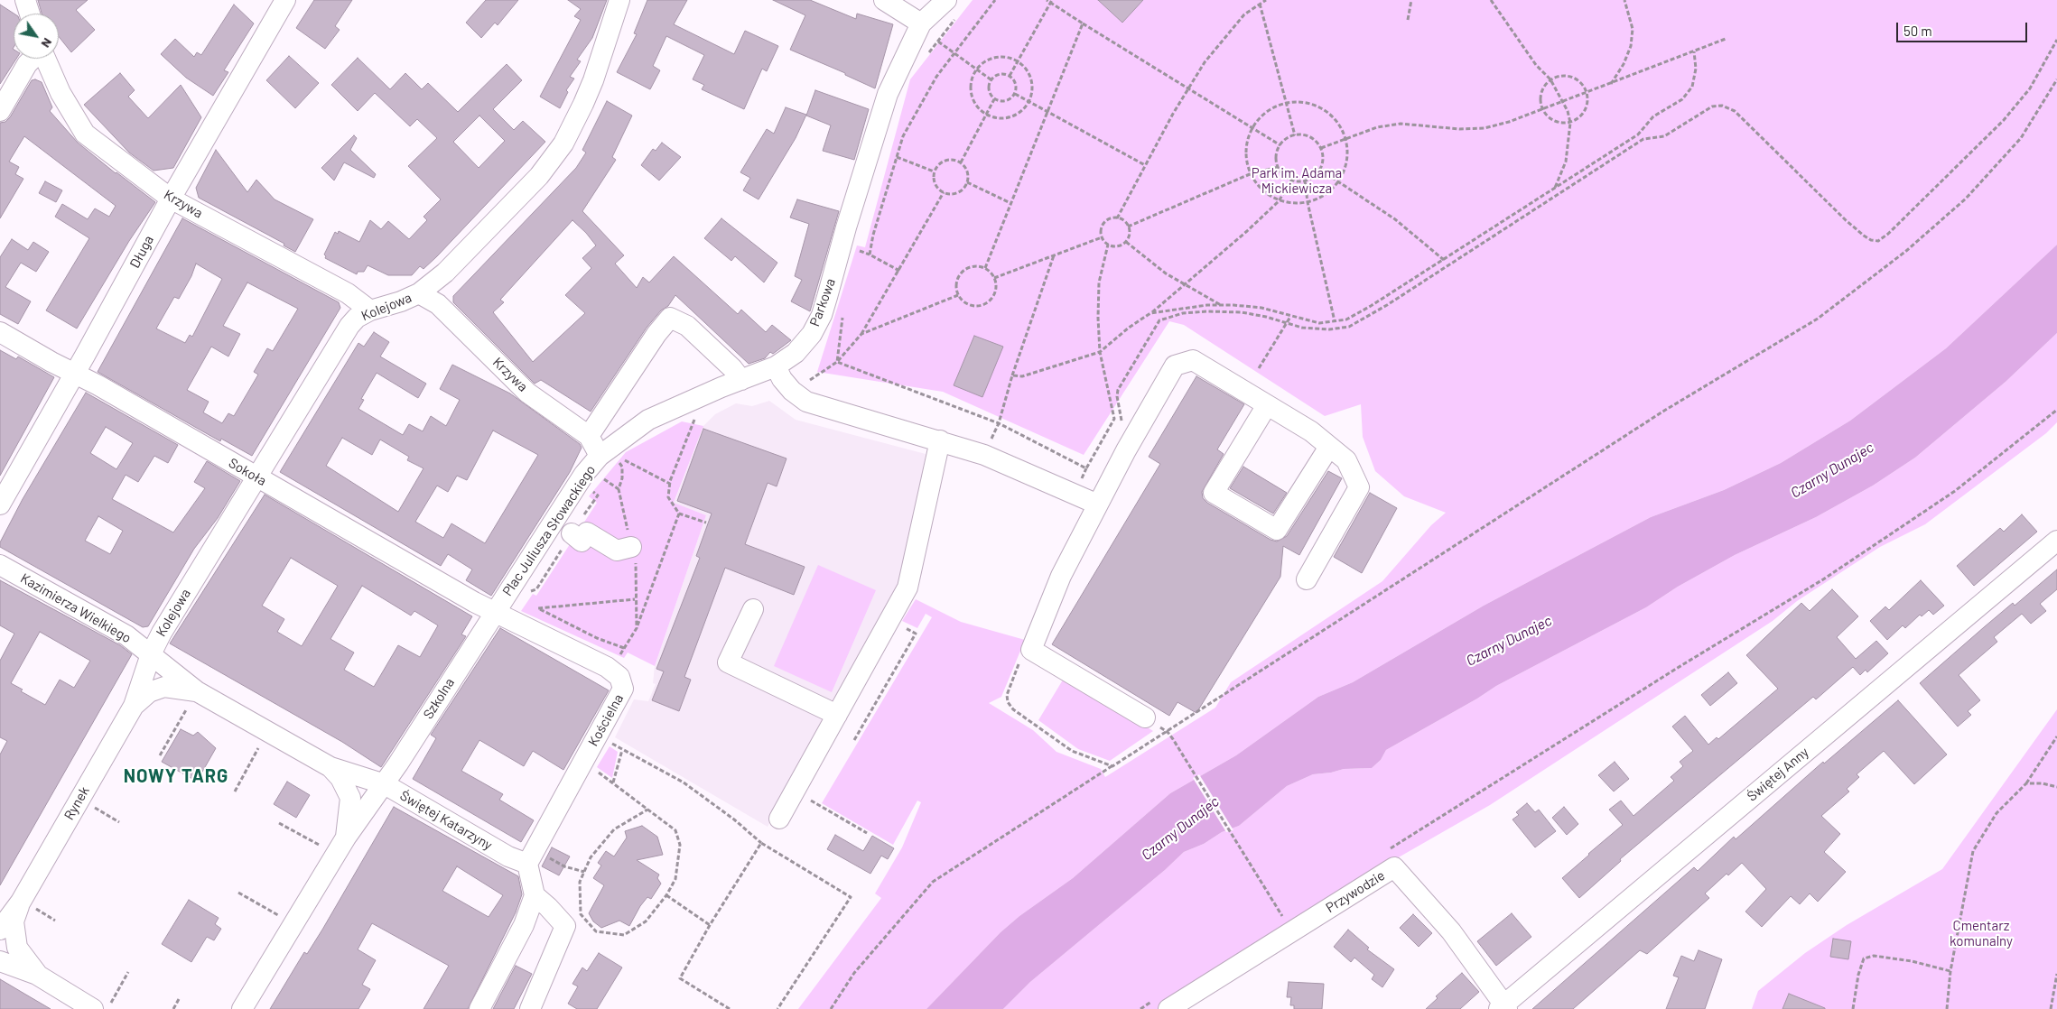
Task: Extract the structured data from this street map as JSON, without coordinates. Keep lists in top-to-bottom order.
{
  "streets": {
    "street": [
      "Krzywa",
      "Długa",
      "Parkowa",
      "Kolejowa",
      "Sokoła",
      "Plac Juliusza Słowackiego",
      "Kazimierza Wielkiego",
      "Szkolna",
      "Kościelna",
      "Świętej Anny",
      "Rynek",
      "Świętej Katarzyny",
      "Przywodzie"
    ]
  },
  "crossings": [
    ["Krzywa", "Długa"],
    ["Krzywa", "Kolejowa"],
    ["Krzywa", "Plac Juliusza Słowackiego"],
    ["Długa", "Sokoła"],
    ["Parkowa", "Plac Juliusza Słowackiego"],
    ["Kolejowa", "Sokoła"],
    ["Kolejowa", "Kazimierza Wielkiego"],
    ["Kolejowa", "Rynek"],
    ["Sokoła", "Plac Juliusza Słowackiego"],
    ["Sokoła", "Szkolna"],
    ["Sokoła", "Kościelna"],
    ["Plac Juliusza Słowackiego", "Szkolna"],
    ["Plac Juliusza Słowackiego", "Kościelna"],
    ["Kazimierza Wielkiego", "Rynek"],
    ["Szkolna", "Kościelna"],
    ["Szkolna", "Rynek"],
    ["Szkolna", "Świętej Katarzyny"],
    ["Kościelna", "Świętej Katarzyny"],
    ["Świętej Anny", "Przywodzie"],
    ["Rynek", "Świętej Katarzyny"]
  ],
  "districts": ["NOWY TARG"],
  "water": ["Czarny Dunajec"],
  "parks": ["Park im. Adama Mickiewicza", "Cmentarz komunalny"],
  "scale_bar": "50 m",
  "north": "bottom right"
}
